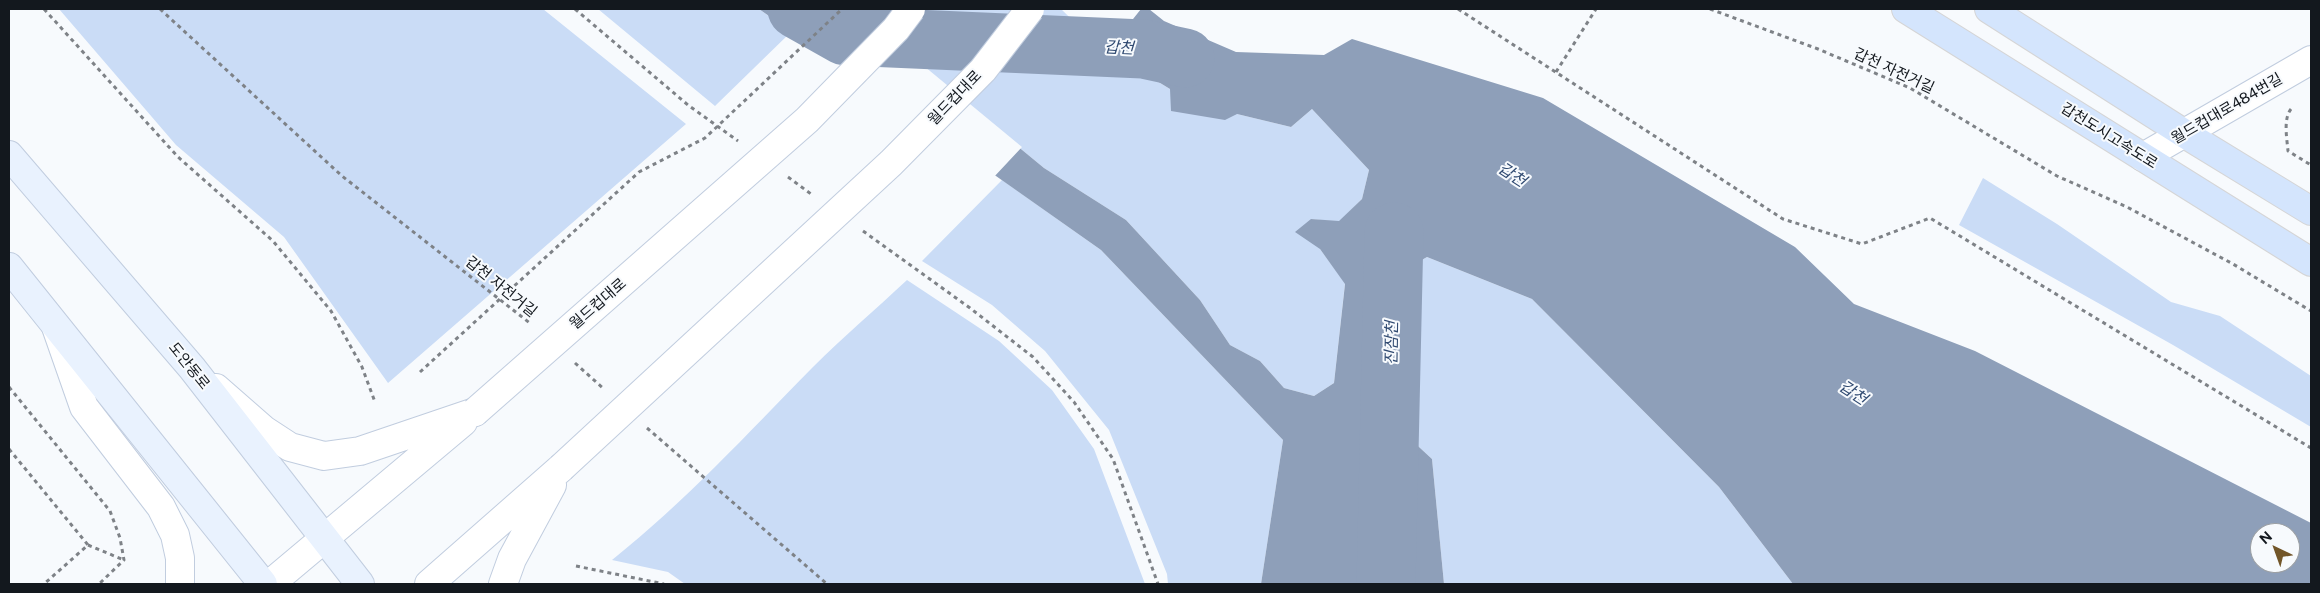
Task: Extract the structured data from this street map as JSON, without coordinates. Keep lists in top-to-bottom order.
{
  "streets": {
    "main road": ["갑천도시고속도로", "도안동로"],
    "street": ["월드컵대로", "월드컵대로484번길"],
    "path": ["갑천 자전거길"]
  },
  "crossings": [
    ["월드컵대로", "도안동로"],
    ["월드컵대로484번길", "갑천도시고속도로"]
  ],
  "water": ["갑천", "진잠천"],
  "north": "top left"
}
